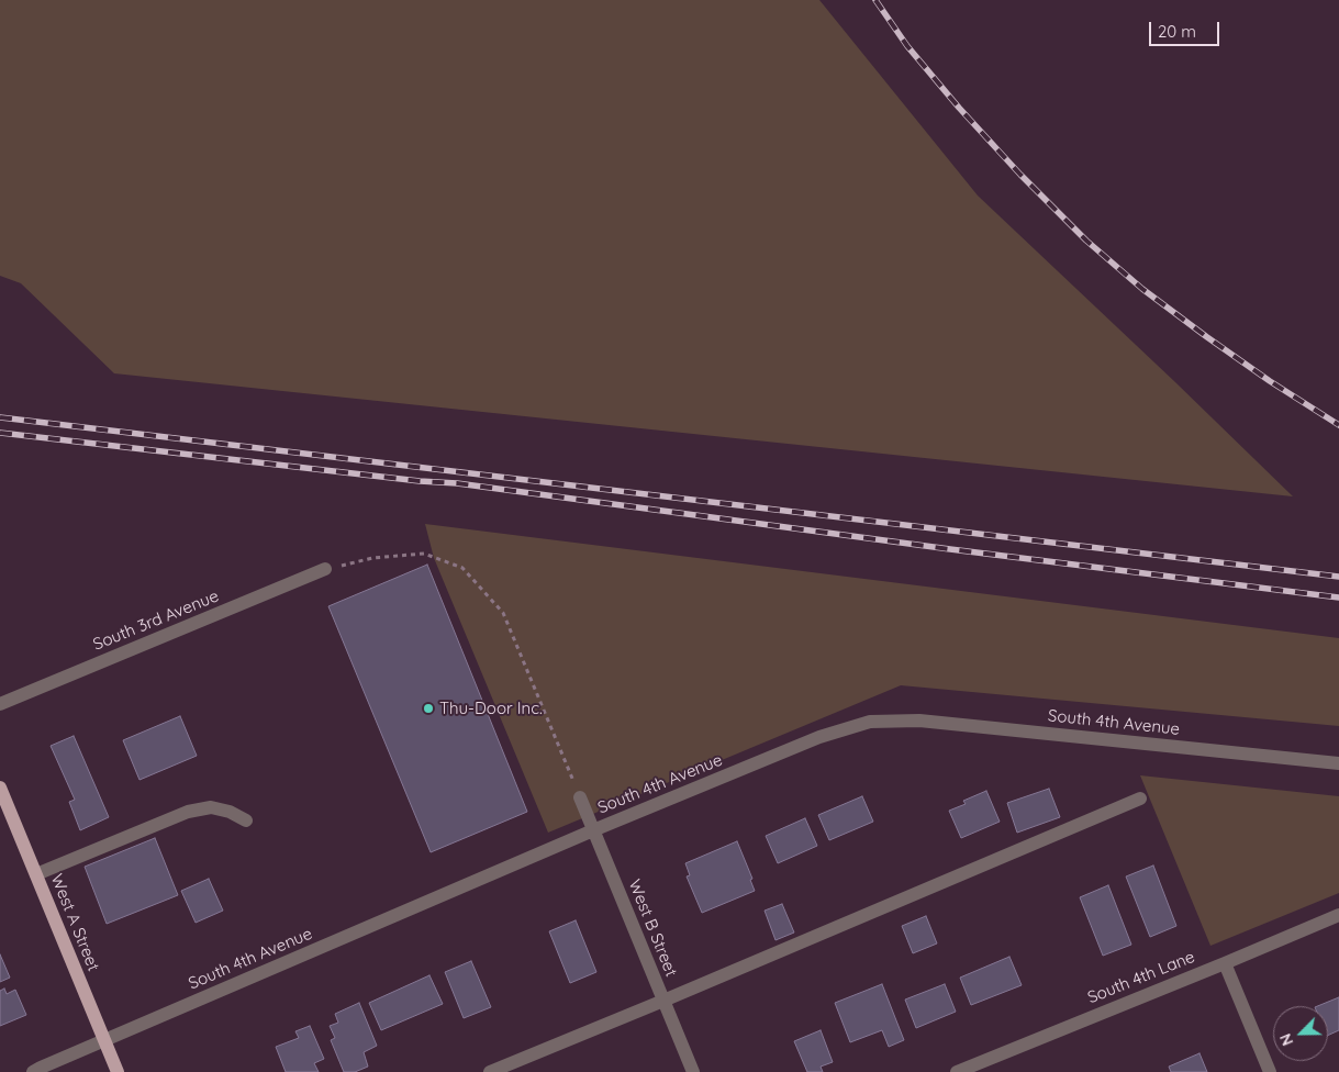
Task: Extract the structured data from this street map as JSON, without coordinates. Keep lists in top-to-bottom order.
{
  "streets": {
    "main road": ["West A Street"],
    "street": [
      "South 3rd Avenue",
      "South 4th Avenue",
      "West B Street",
      "South 4th Lane"
    ]
  },
  "crossings": [
    ["South 4th Avenue", "West A Street"],
    ["South 4th Avenue", "West B Street"]
  ],
  "places": ["Thu-Door Inc."],
  "scale_bar": "20 m",
  "north": "bottom left"
}
